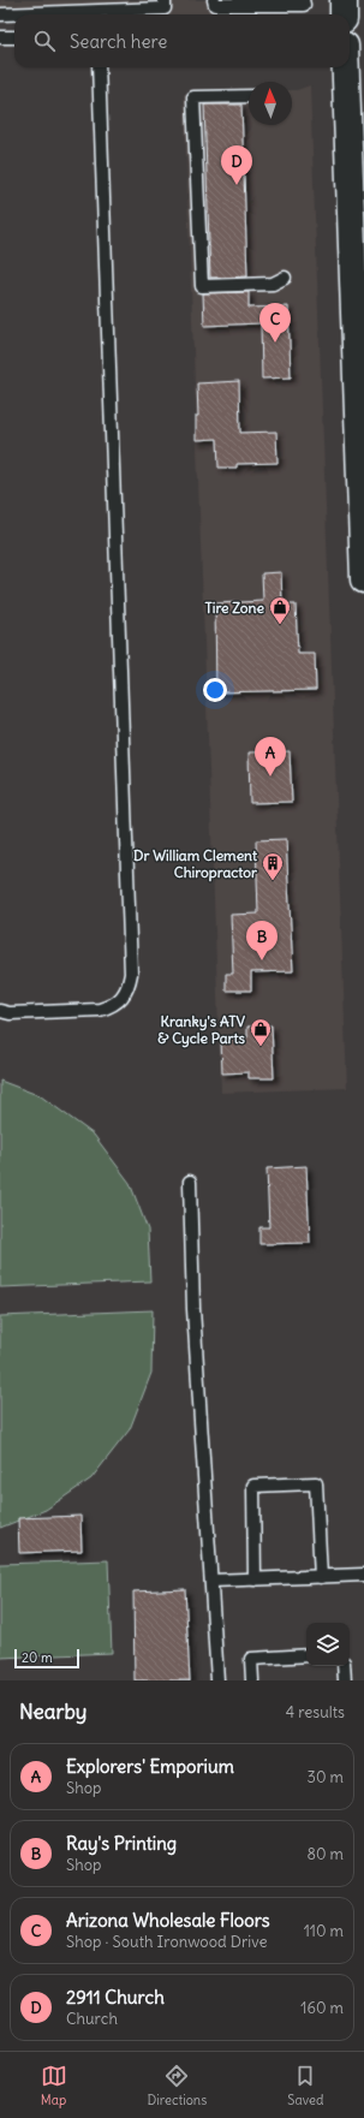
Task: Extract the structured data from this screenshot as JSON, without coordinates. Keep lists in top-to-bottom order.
{
  "places": {
    "shop": ["Tire Zone", "Kranky's ATV & Cycle Parts"],
    "building": ["Dr William Clement Chiropractor"]
  },
  "scale_bar": "20 m",
  "north": "top",
  "page": {
    "search": "Search here",
    "pins": [
      "D",
      "C",
      "A",
      "B"
    ],
    "scale": "20 m",
    "heading": ["Nearby", "4 results"],
    "list": [
      {
        "mark": "A",
        "name": "Explorers' Emporium",
        "note": "Shop",
        "value": "30 m"
      },
      {
        "mark": "B",
        "name": "Ray's Printing",
        "note": "Shop",
        "value": "80 m"
      },
      {
        "mark": "C",
        "name": "Arizona Wholesale Floors",
        "note": "Shop · South Ironwood Drive",
        "value": "110 m"
      },
      {
        "mark": "D",
        "name": "2911 Church",
        "note": "Church",
        "value": "160 m"
      }
    ],
    "nav": ["Map", "Directions", "Saved"]
  }
}
